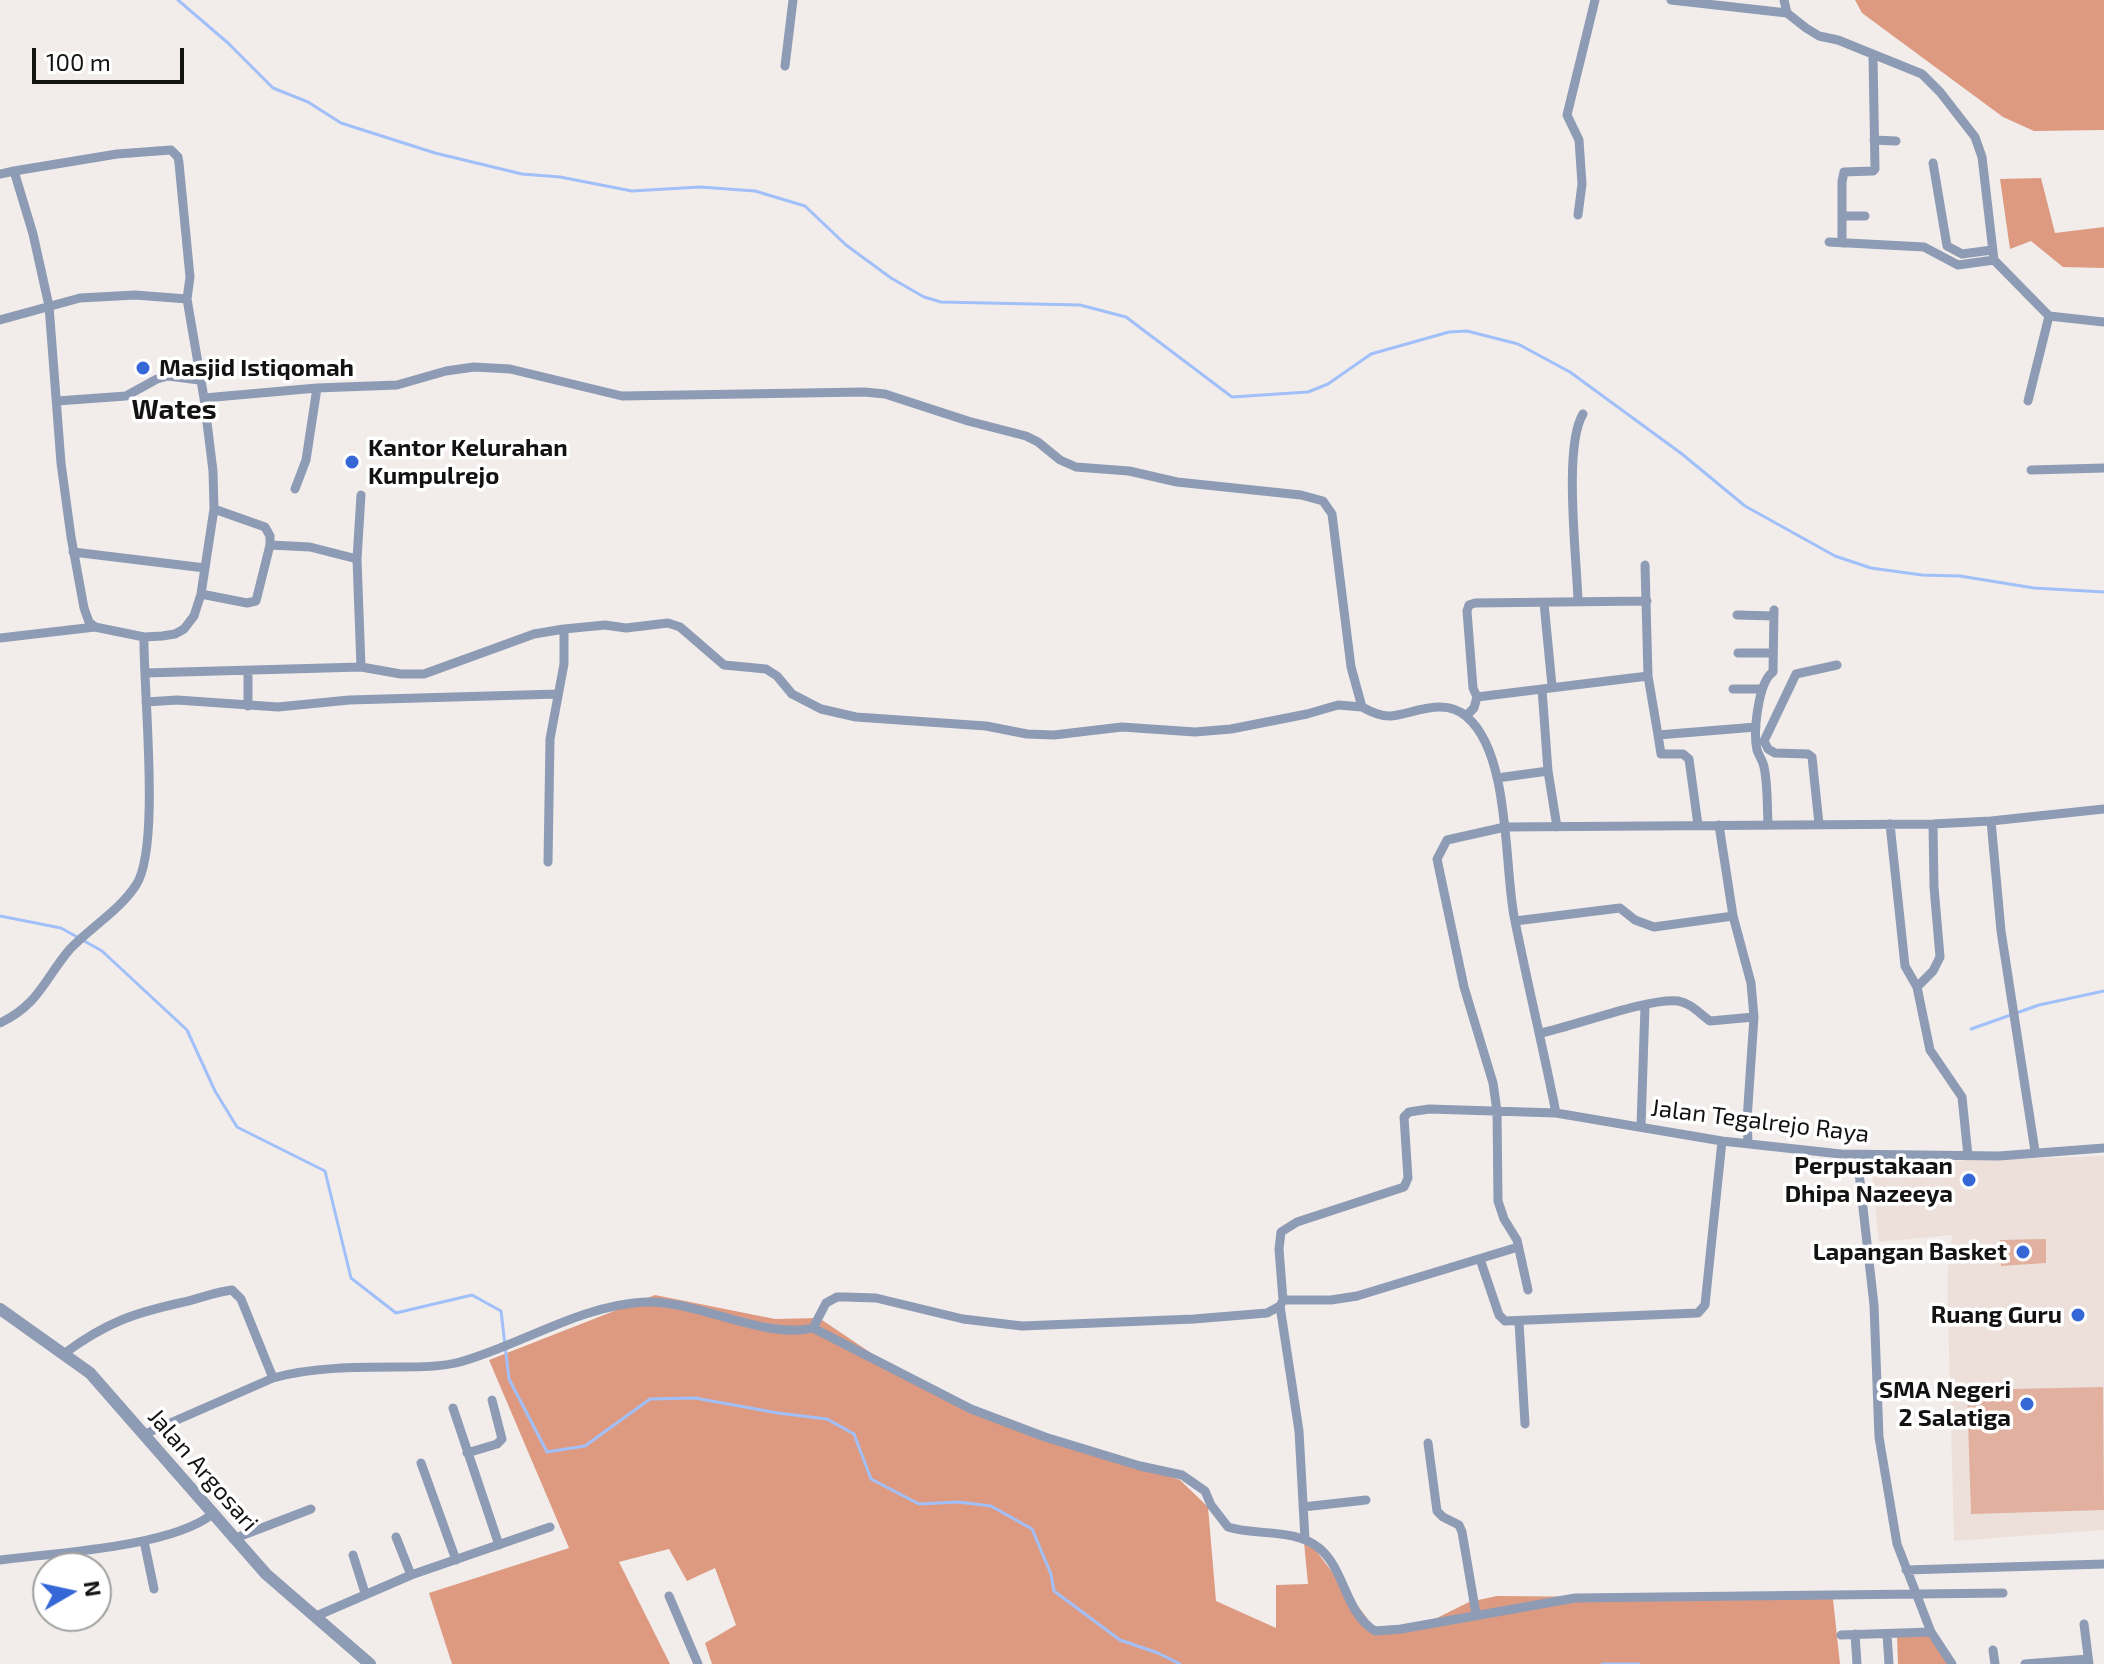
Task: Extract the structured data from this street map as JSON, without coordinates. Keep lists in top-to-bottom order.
{
  "streets": {
    "street": ["Jalan Tegalrejo Raya", "Jalan Argosari"]
  },
  "districts": ["Wates"],
  "places": [
    "Masjid Istiqomah",
    "Kantor Kelurahan Kumpulrejo",
    "Perpustakaan Dhipa Nazeeya",
    "Lapangan Basket",
    "Ruang Guru",
    "SMA Negeri 2 Salatiga"
  ],
  "scale_bar": "100 m",
  "north": "right"
}
